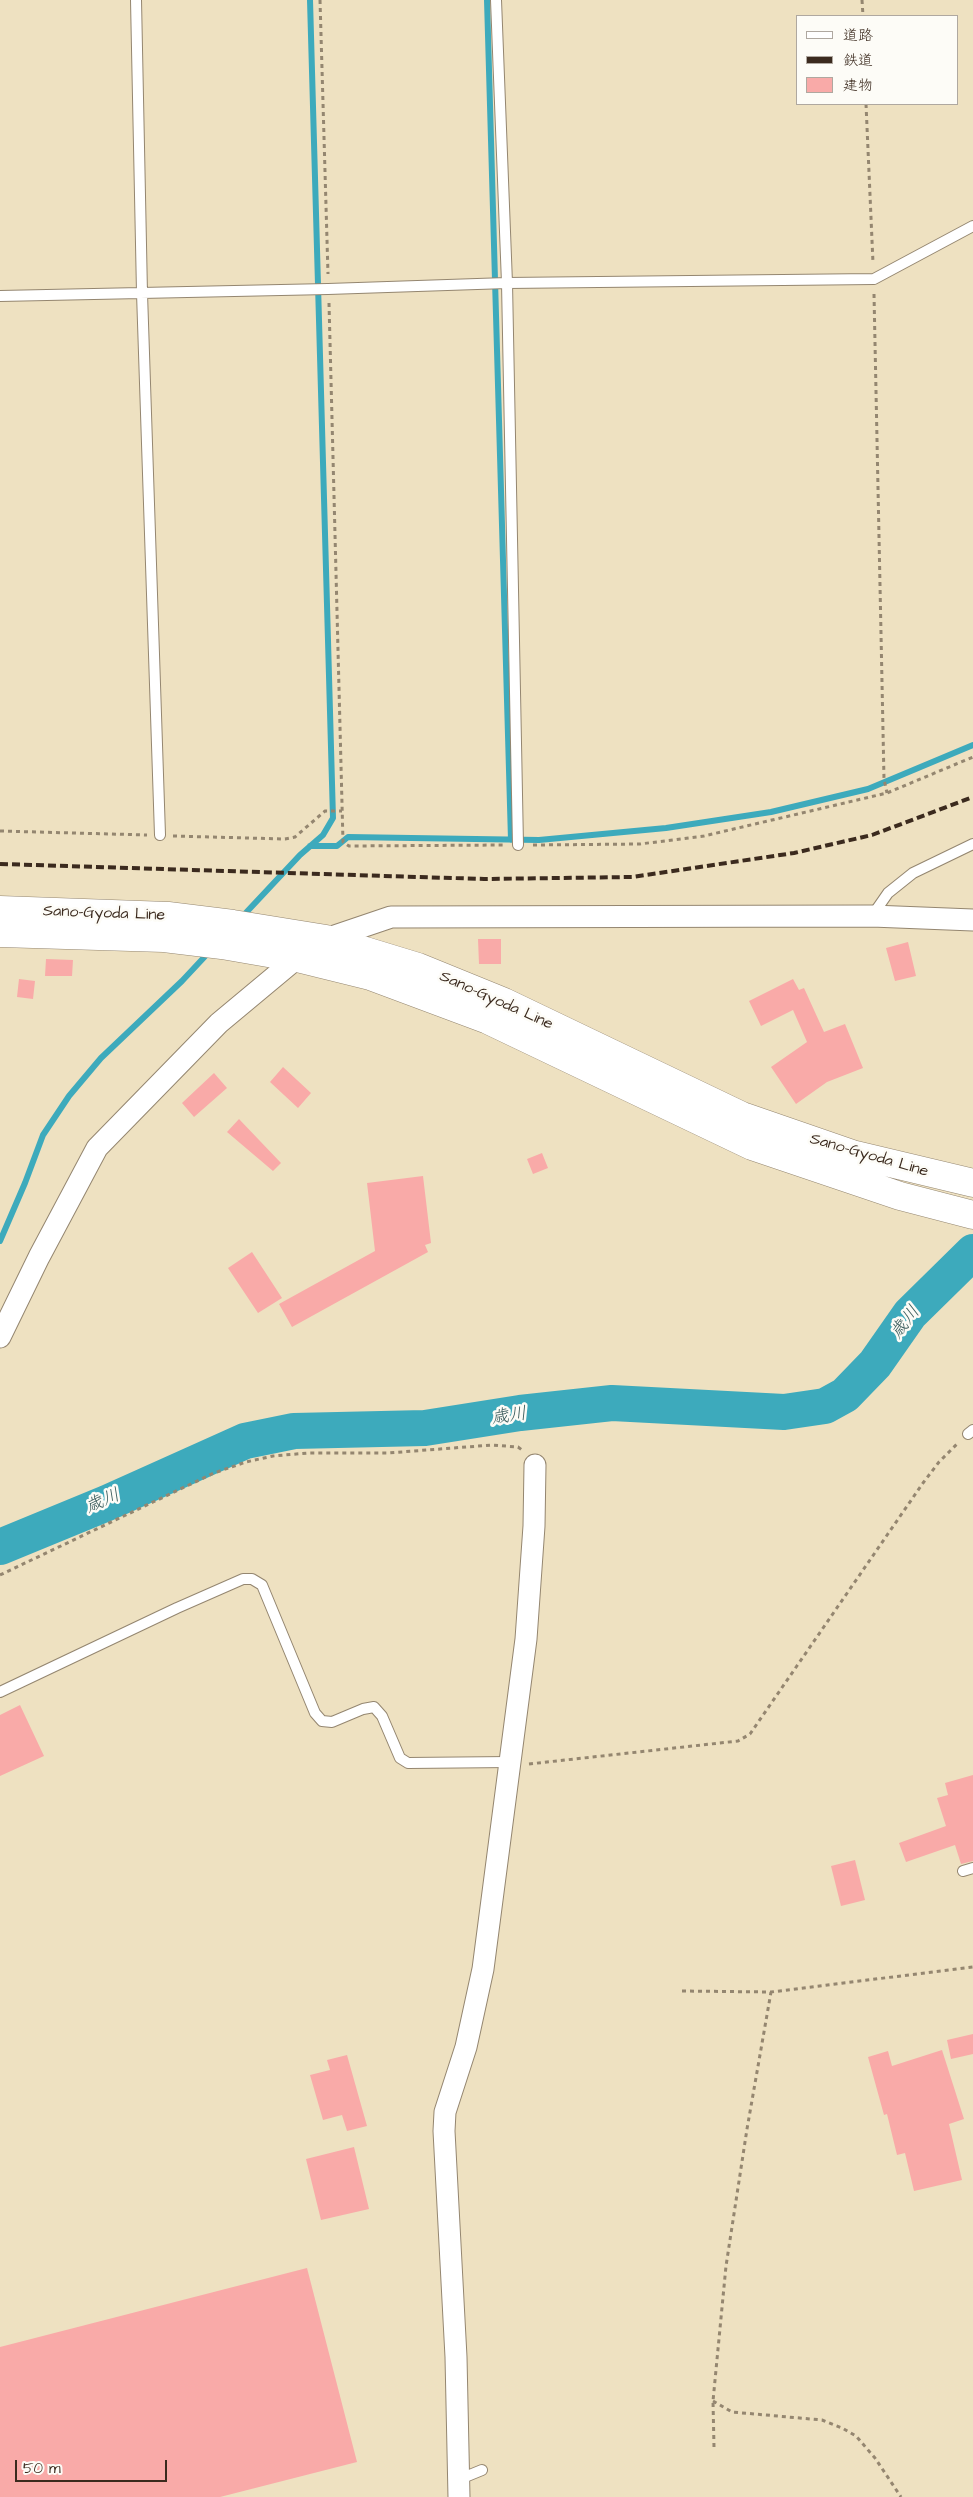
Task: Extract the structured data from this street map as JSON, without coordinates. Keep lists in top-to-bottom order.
{
  "streets": {
    "main road": ["Sano-Gyoda Line"]
  },
  "water": ["歳川"],
  "legend": ["道路", "鉄道", "建物"],
  "scale_bar": "50 m"
}
